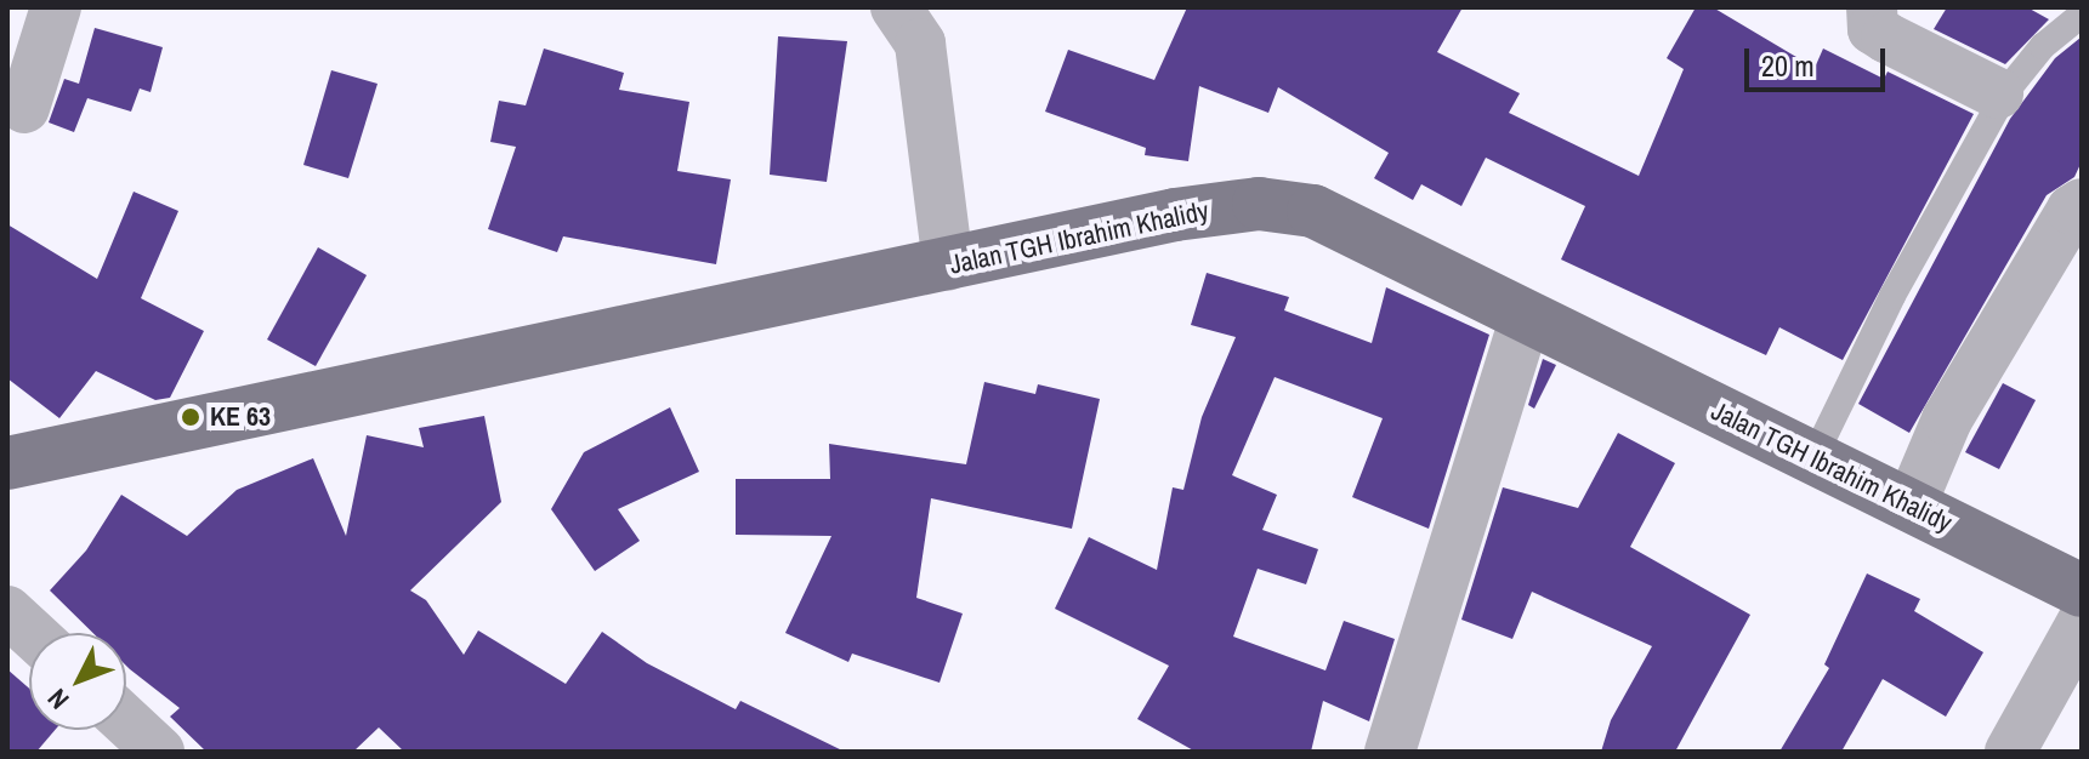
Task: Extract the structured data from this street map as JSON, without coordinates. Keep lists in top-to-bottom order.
{
  "streets": {
    "main road": ["Jalan TGH Ibrahim Khalidy"]
  },
  "places": ["KE 63"],
  "scale_bar": "20 m",
  "north": "bottom left"
}
